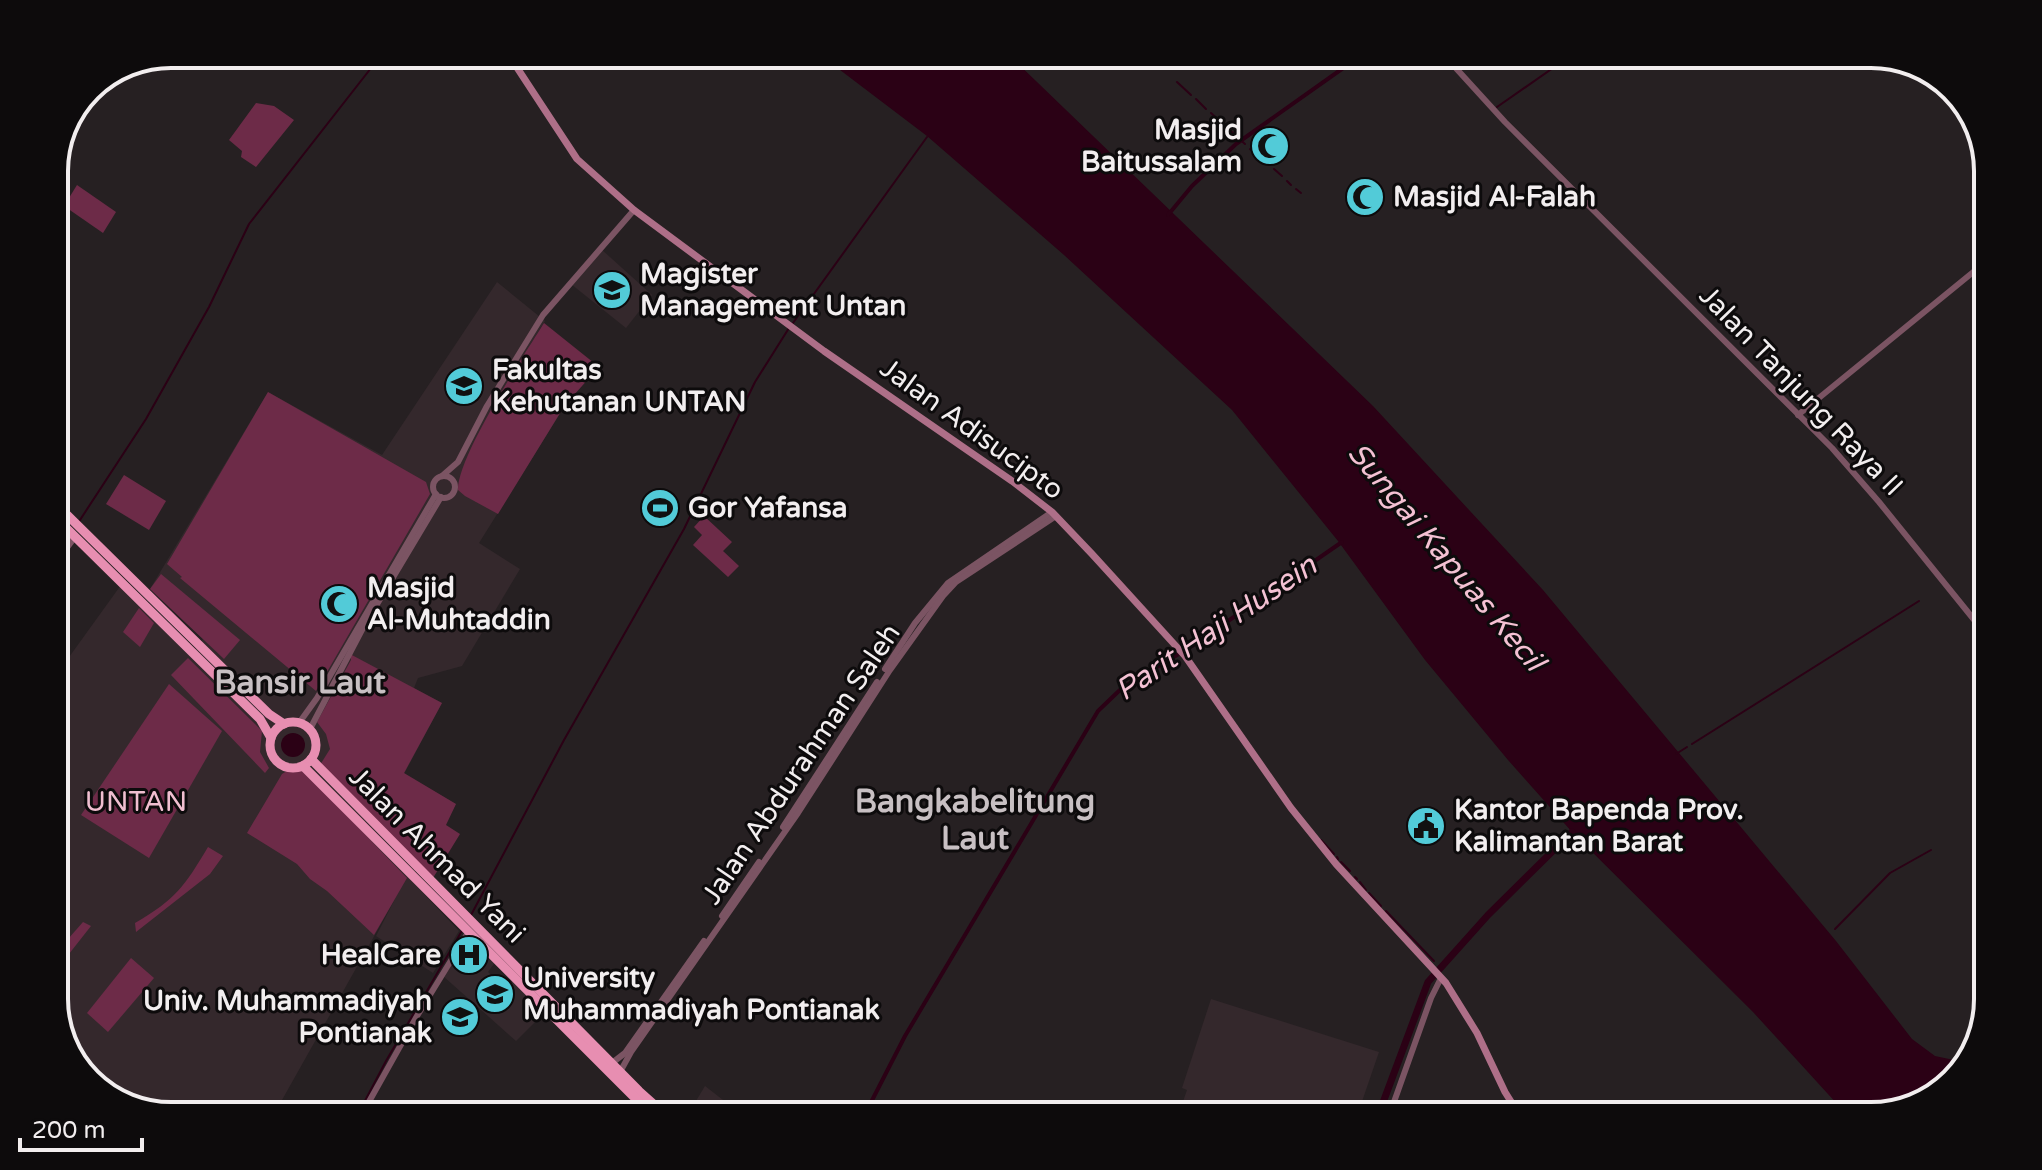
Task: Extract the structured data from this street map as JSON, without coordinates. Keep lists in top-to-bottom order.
{
  "streets": {
    "highway": ["Jalan Ahmad Yani"],
    "main road": ["Jalan Adisucipto"],
    "street": ["Jalan Tanjung Raya II", "Jalan Abdurahman Saleh"]
  },
  "crossings": [
    ["Jalan Adisucipto", "Jalan Abdurahman Saleh"],
    ["Jalan Abdurahman Saleh", "Jalan Ahmad Yani"]
  ],
  "districts": ["Bansir Laut", "Bangkabelitung Laut"],
  "water": ["Sungai Kapuas Kecil", "Parit Haji Husein"],
  "parks": ["UNTAN"],
  "places": {
    "mosque": ["Masjid Baitussalam", "Masjid Al-Falah", "Masjid Al-Muhtaddin"],
    "school or university": [
      "Magister Management Untan",
      "Fakultas Kehutanan UNTAN",
      "University Muhammadiyah Pontianak",
      "Univ. Muhammadiyah Pontianak"
    ],
    "sports": ["Gor Yafansa"],
    "public building": ["Kantor Bapenda Prov. Kalimantan Barat"],
    "hospital": ["HealCare"]
  },
  "scale_bar": "200 m"
}
